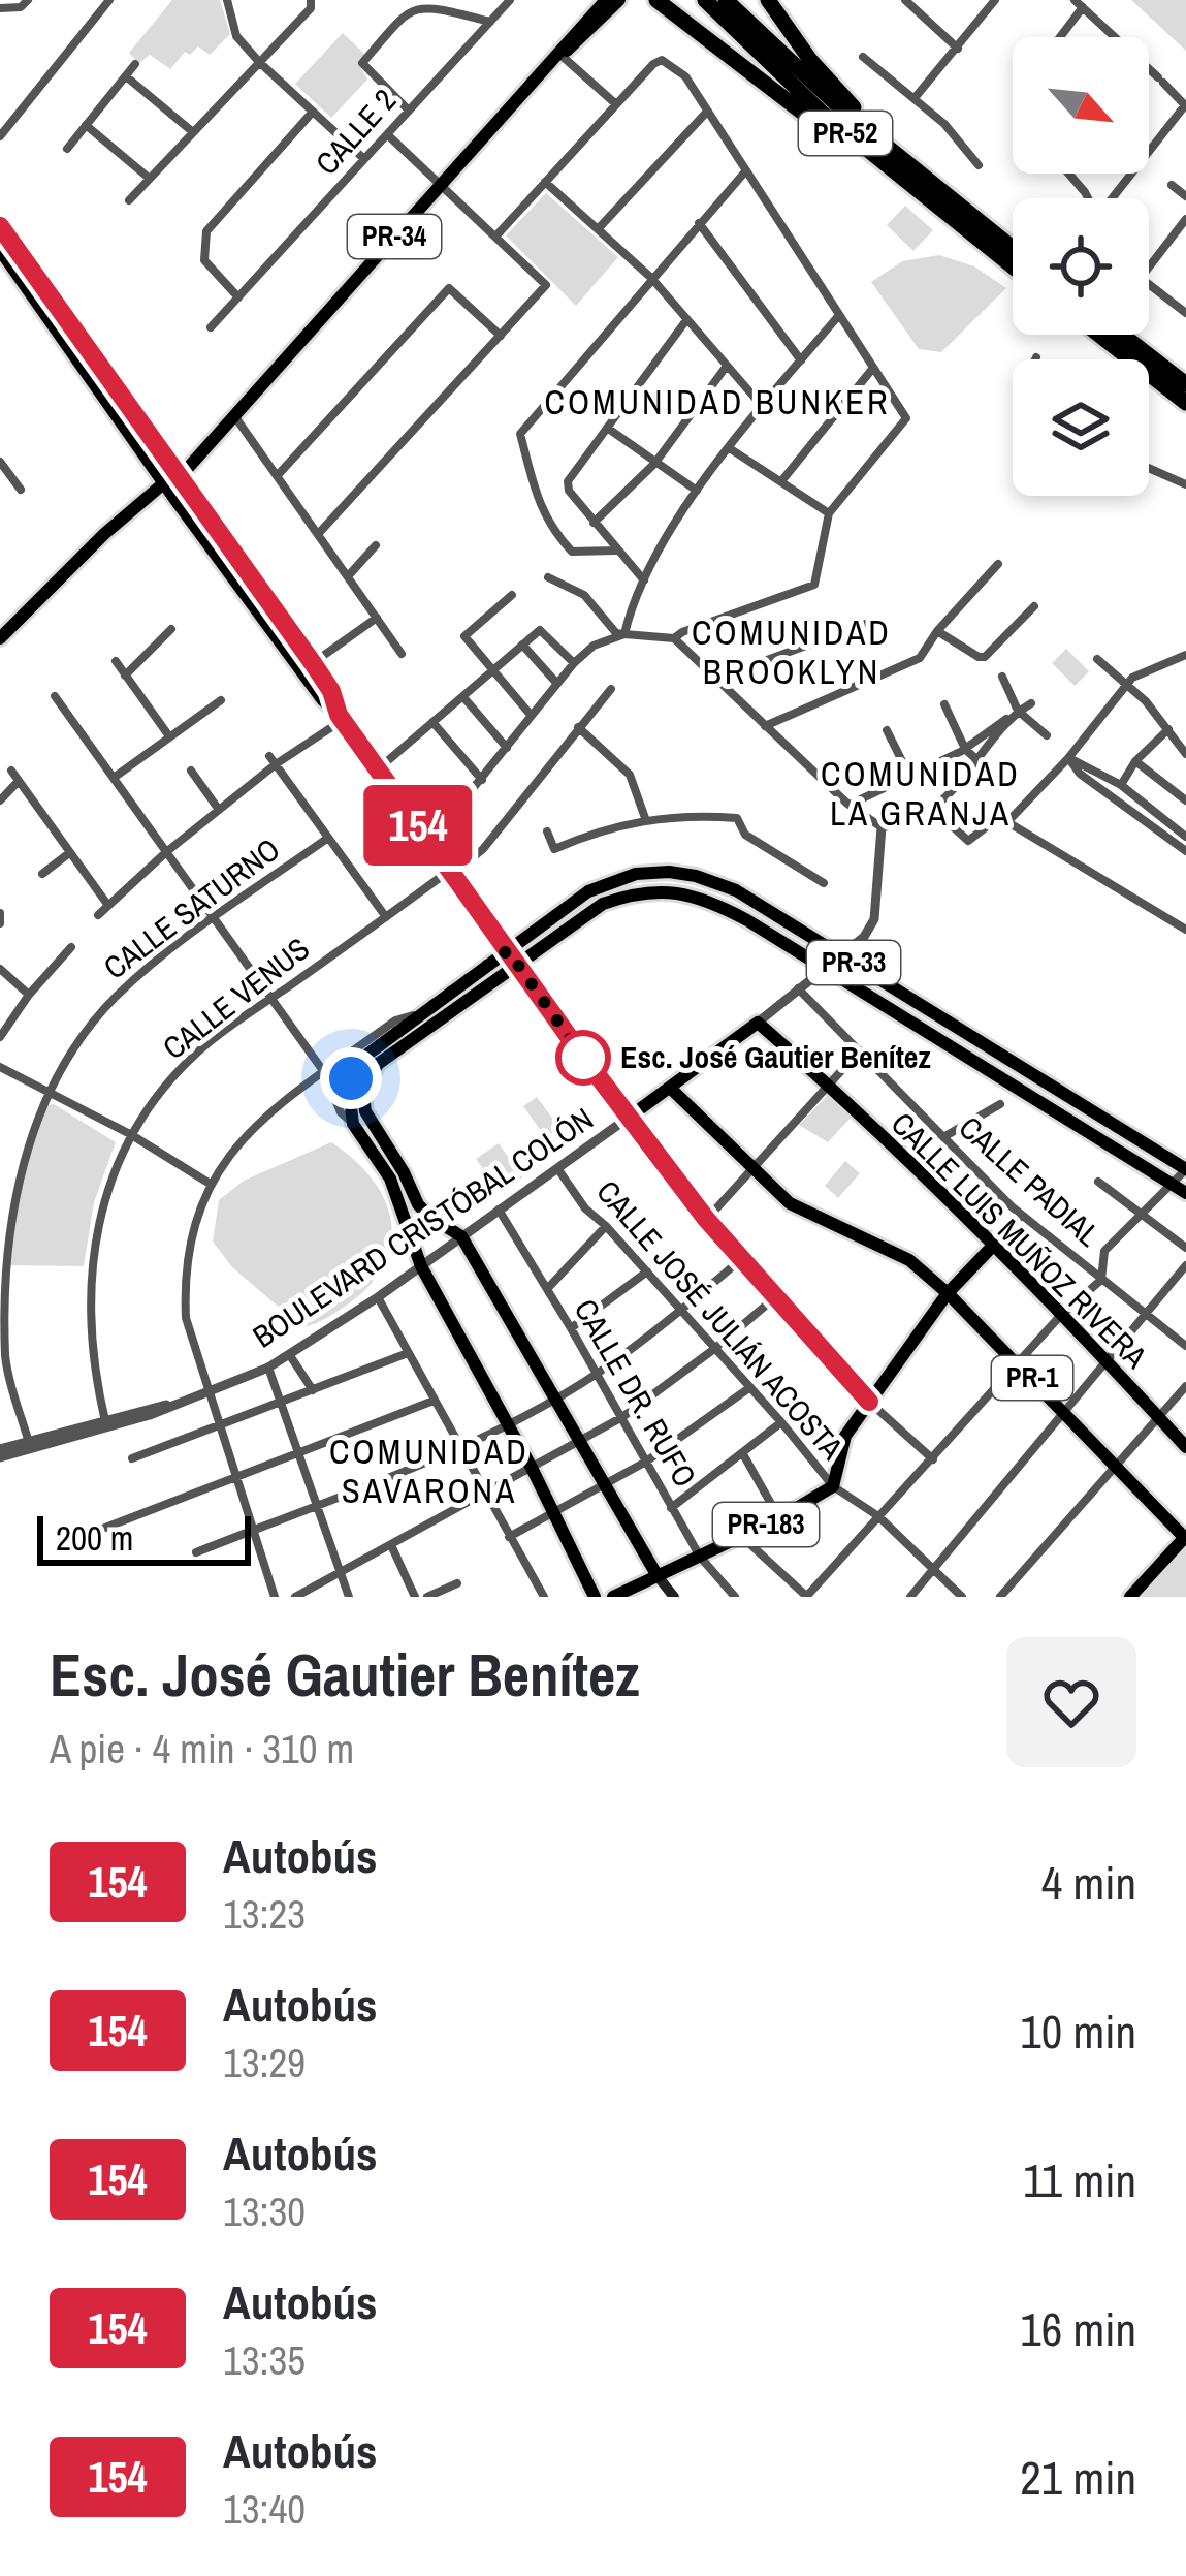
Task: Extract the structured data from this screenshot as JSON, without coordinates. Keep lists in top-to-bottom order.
{
  "streets": {
    "highway": ["PR-52"],
    "main road": [
      "PR-34",
      "PR-33",
      "BOULEVARD CRISTÓBAL COLÓN",
      "CALLE LUIS MUÑOZ RIVERA",
      "PR-1",
      "PR-183"
    ],
    "street": [
      "CALLE 2",
      "CALLE SATURNO",
      "CALLE VENUS",
      "CALLE PADIAL",
      "CALLE JOSÉ JULIÁN ACOSTA",
      "CALLE DR. RUFO"
    ]
  },
  "crossings": [
    ["CALLE SATURNO", "BOULEVARD CRISTÓBAL COLÓN"],
    ["PR-33", "BOULEVARD CRISTÓBAL COLÓN"],
    ["PR-33", "PR-183"],
    ["CALLE VENUS", "BOULEVARD CRISTÓBAL COLÓN"],
    ["CALLE PADIAL", "BOULEVARD CRISTÓBAL COLÓN"],
    ["BOULEVARD CRISTÓBAL COLÓN", "CALLE LUIS MUÑOZ RIVERA"],
    ["BOULEVARD CRISTÓBAL COLÓN", "CALLE JOSÉ JULIÁN ACOSTA"],
    ["BOULEVARD CRISTÓBAL COLÓN", "PR-1"],
    ["BOULEVARD CRISTÓBAL COLÓN", "CALLE DR. RUFO"],
    ["CALLE LUIS MUÑOZ RIVERA", "PR-183"],
    ["CALLE JOSÉ JULIÁN ACOSTA", "PR-183"],
    ["PR-1", "PR-183"],
    ["CALLE DR. RUFO", "PR-183"]
  ],
  "districts": [
    "COMUNIDAD BUNKER",
    "COMUNIDAD BROOKLYN",
    "COMUNIDAD LA GRANJA",
    "COMUNIDAD SAVARONA"
  ],
  "places": ["Esc. José Gautier Benítez"],
  "lines": ["bus line 154"],
  "scale_bar": "200 m",
  "north": "bottom right",
  "page": {
    "on_map": "154",
    "scale": "200 m",
    "heading": ["Esc. José Gautier Benítez", "A pie · 4 min · 310 m"],
    "list": [
      {
        "mark": "154",
        "name": "Autobús",
        "note": "13:23",
        "value": "4 min"
      },
      {
        "mark": "154",
        "name": "Autobús",
        "note": "13:29",
        "value": "10 min"
      },
      {
        "mark": "154",
        "name": "Autobús",
        "note": "13:30",
        "value": "11 min"
      },
      {
        "mark": "154",
        "name": "Autobús",
        "note": "13:35",
        "value": "16 min"
      },
      {
        "mark": "154",
        "name": "Autobús",
        "note": "13:40",
        "value": "21 min"
      }
    ]
  }
}
